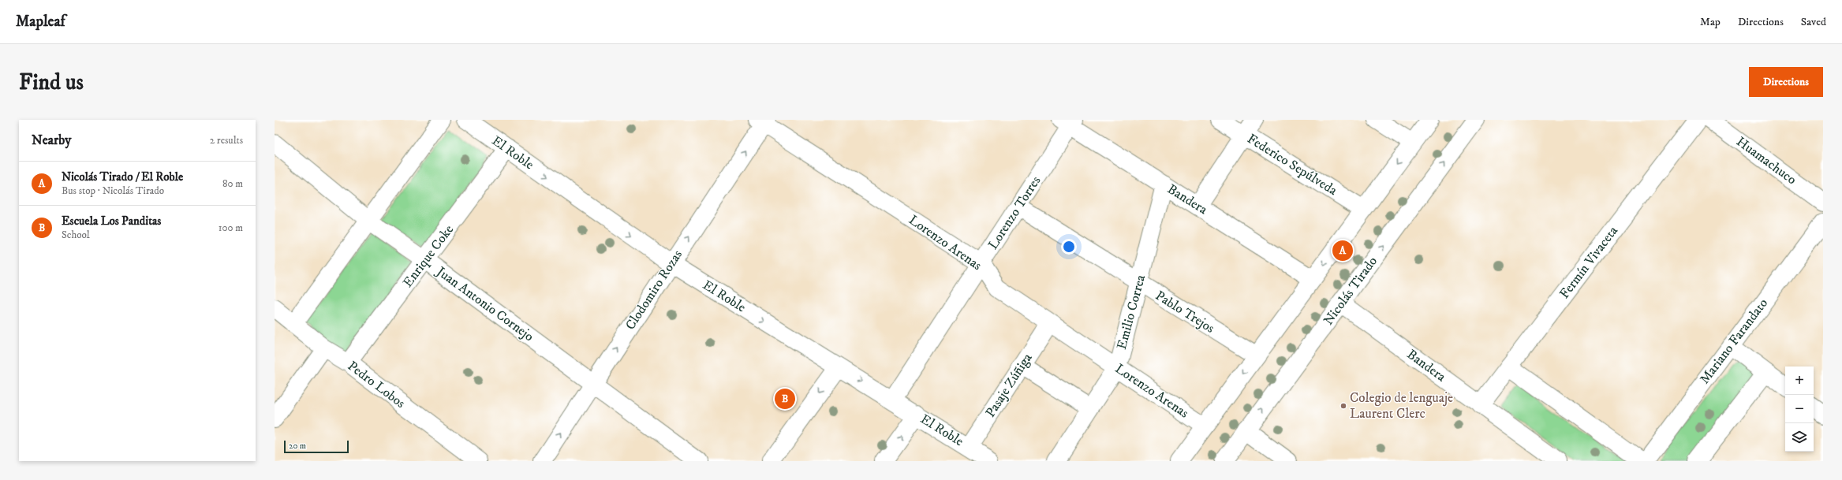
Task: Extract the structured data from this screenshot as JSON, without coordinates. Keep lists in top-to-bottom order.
{
  "streets": {
    "street": [
      "El Roble",
      "Huamachuco",
      "Federico Sepúlveda",
      "Bandera",
      "Lorenzo Torres",
      "Lorenzo Arenas",
      "Enrique Coke",
      "Fermín Vivaceta",
      "Clodomiro Rozas",
      "Nicolás Tirado",
      "Juan Antonio Cornejo",
      "Emilio Correa",
      "Pablo Trejos",
      "Mariano Farandato",
      "Pedro Lobos",
      "Pasaje Zúñiga"
    ]
  },
  "crossings": [
    ["El Roble", "Lorenzo Torres"],
    ["El Roble", "Enrique Coke"],
    ["El Roble", "Clodomiro Rozas"],
    ["El Roble", "Pasaje Zúñiga"],
    ["Bandera", "Lorenzo Torres"],
    ["Bandera", "Fermín Vivaceta"],
    ["Bandera", "Nicolás Tirado"],
    ["Bandera", "Emilio Correa"],
    ["Lorenzo Torres", "Lorenzo Arenas"],
    ["Lorenzo Torres", "Pablo Trejos"],
    ["Lorenzo Arenas", "Clodomiro Rozas"],
    ["Lorenzo Arenas", "Emilio Correa"],
    ["Lorenzo Arenas", "Pasaje Zúñiga"],
    ["Enrique Coke", "Juan Antonio Cornejo"],
    ["Enrique Coke", "Pedro Lobos"],
    ["Clodomiro Rozas", "Juan Antonio Cornejo"],
    ["Emilio Correa", "Pablo Trejos"]
  ],
  "one_way": ["El Roble", "Clodomiro Rozas"],
  "places": ["Colegio de lenguaje Laurent Clerc"],
  "scale_bar": "20 m",
  "page": {
    "header": "Mapleaf",
    "nav": ["Map", "Directions", "Saved"],
    "buttons": "Directions",
    "title": "Find us",
    "heading": ["Nearby", "2 results"],
    "list": [
      {
        "mark": "A",
        "name": "Nicolás Tirado / El Roble",
        "note": "Bus stop · Nicolás Tirado",
        "value": "80 m"
      },
      {
        "mark": "B",
        "name": "Escuela Los Panditas",
        "note": "School",
        "value": "100 m"
      }
    ],
    "pins": ["A", "B"],
    "map_buttons": ["+", "−"],
    "scale": "20 m"
  }
}
